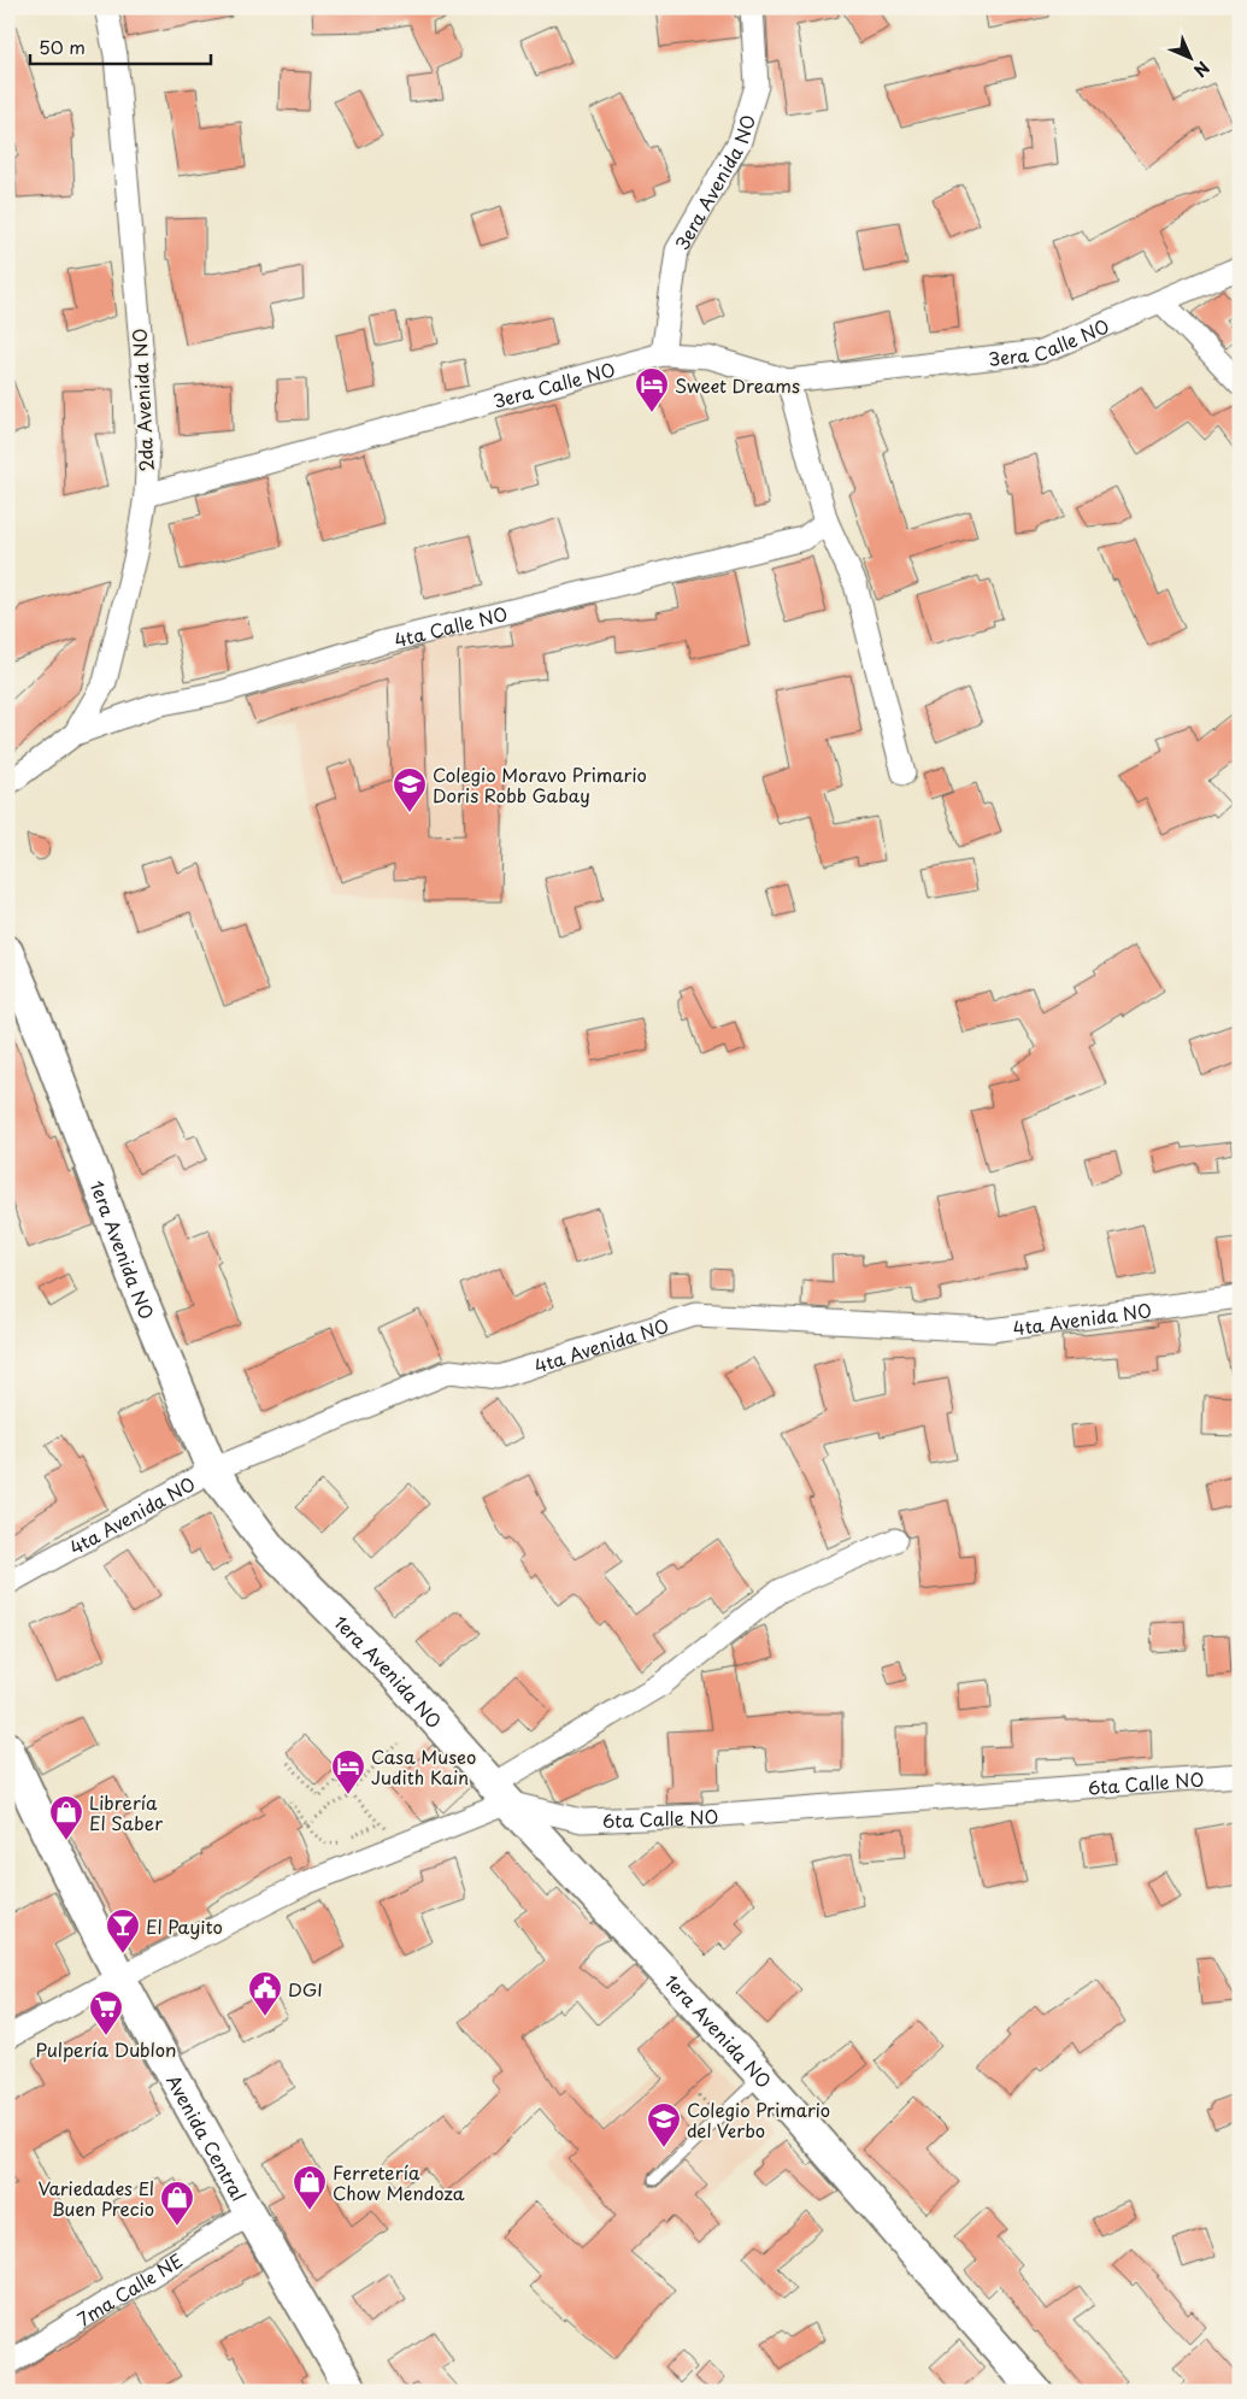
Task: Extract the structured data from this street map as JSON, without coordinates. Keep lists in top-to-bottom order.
{
  "streets": {
    "street": [
      "3era Avenida NO",
      "3era Calle NO",
      "2da Avenida NO",
      "4ta Calle NO",
      "1era Avenida NO",
      "4ta Avenida NO",
      "6ta Calle NO",
      "Avenida Central",
      "7ma Calle NE"
    ]
  },
  "crossings": [
    ["3era Avenida NO", "3era Calle NO"],
    ["3era Calle NO", "2da Avenida NO"],
    ["2da Avenida NO", "4ta Calle NO"],
    ["1era Avenida NO", "4ta Avenida NO"],
    ["1era Avenida NO", "6ta Calle NO"],
    ["Avenida Central", "7ma Calle NE"]
  ],
  "places": {
    "hotel": ["Sweet Dreams", "Casa Museo Judith Kain"],
    "school or university": ["Colegio Moravo Primario Doris Robb Gabay", "Colegio Primario del Verbo"],
    "shop": ["Librería El Saber", "Ferretería Chow Mendoza", "Variedades El Buen Precio"],
    "bar": ["El Payito"],
    "public building": ["DGI"],
    "supermarket": ["Pulpería Dublon"]
  },
  "scale_bar": "50 m",
  "north": "bottom right"
}
